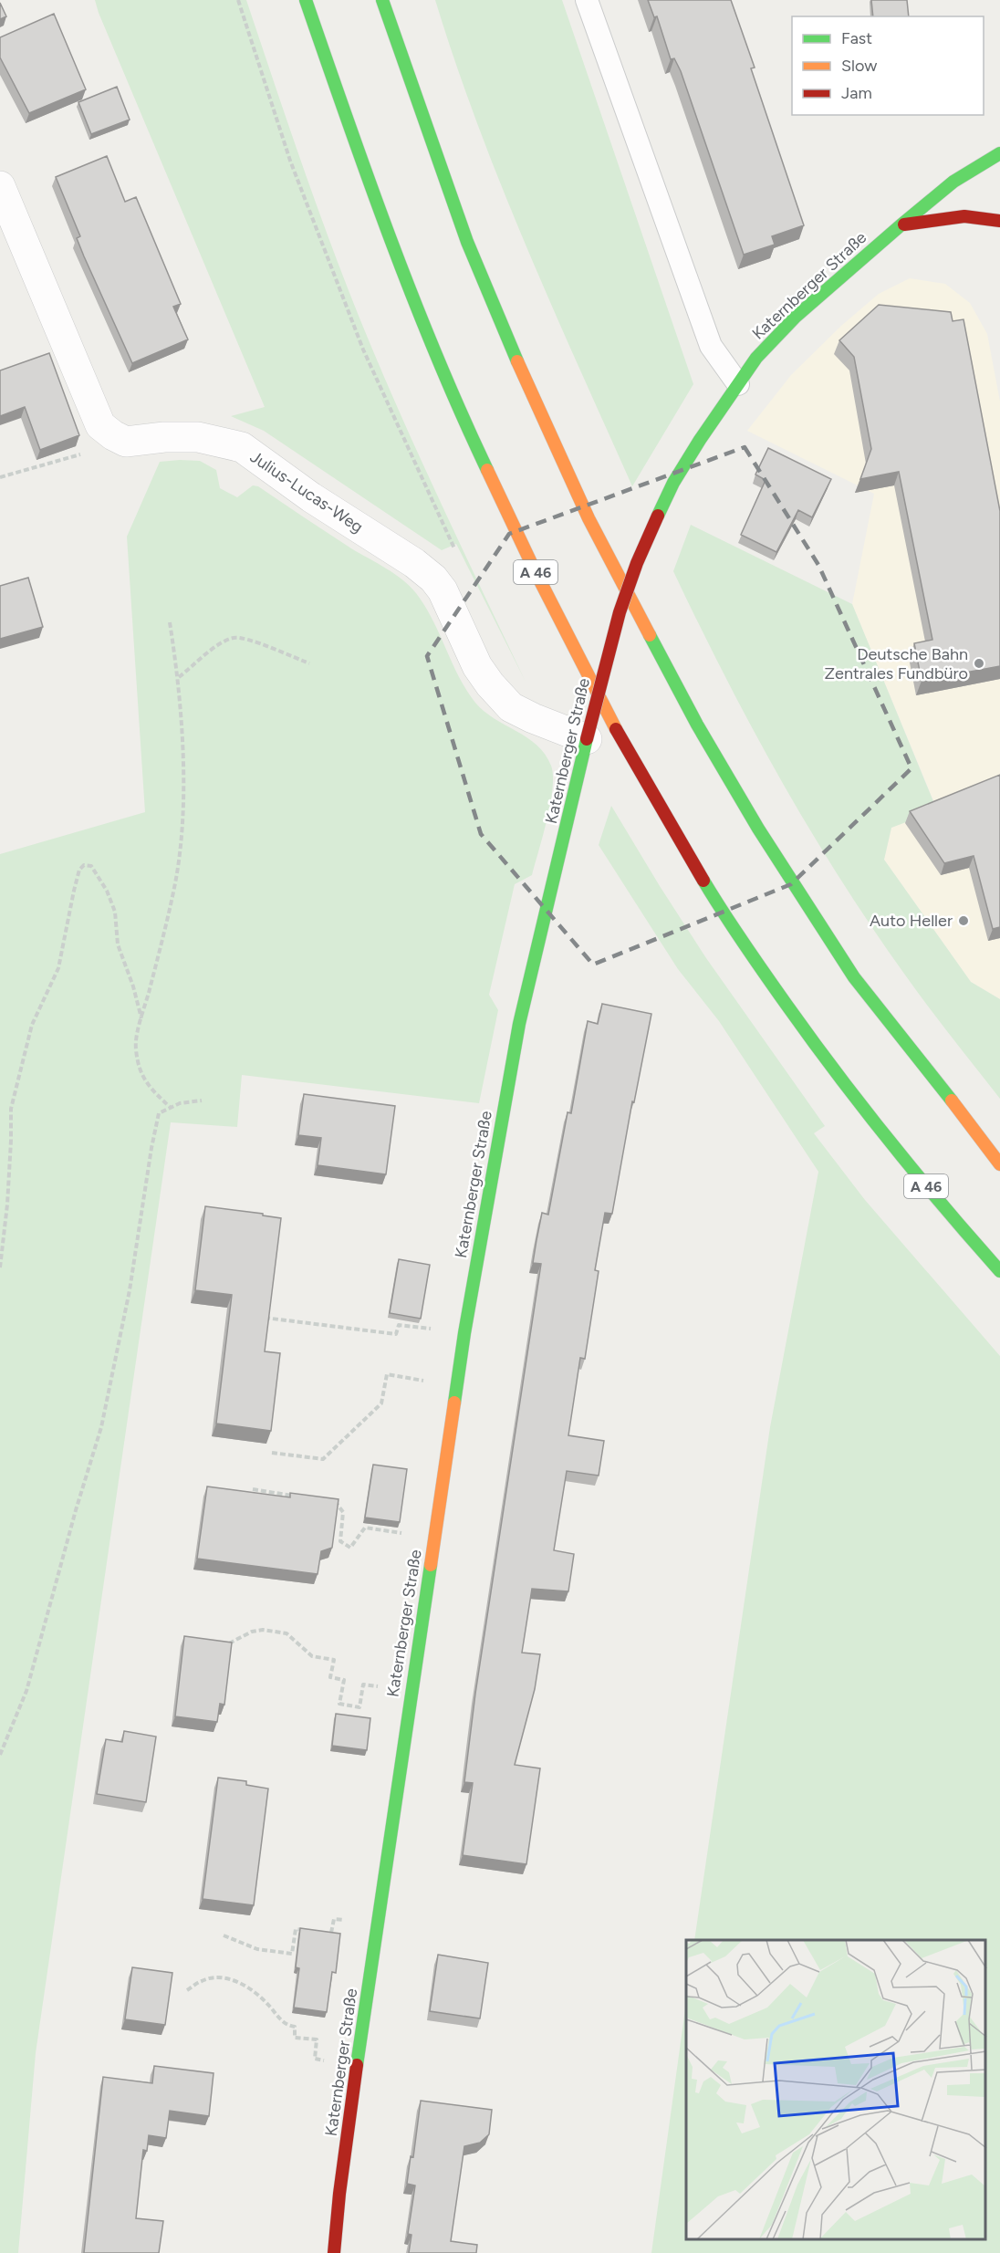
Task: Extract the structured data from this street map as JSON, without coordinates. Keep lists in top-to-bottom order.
{
  "streets": {
    "main road": ["Katernberger Straße", "A 46"],
    "street": ["Julius-Lucas-Weg"]
  },
  "crossings": [
    ["Katernberger Straße", "Julius-Lucas-Weg"]
  ],
  "places": ["Deutsche Bahn Zentrales Fundbüro", "Auto Heller"],
  "legend": ["Fast", "Slow", "Jam"]
}
